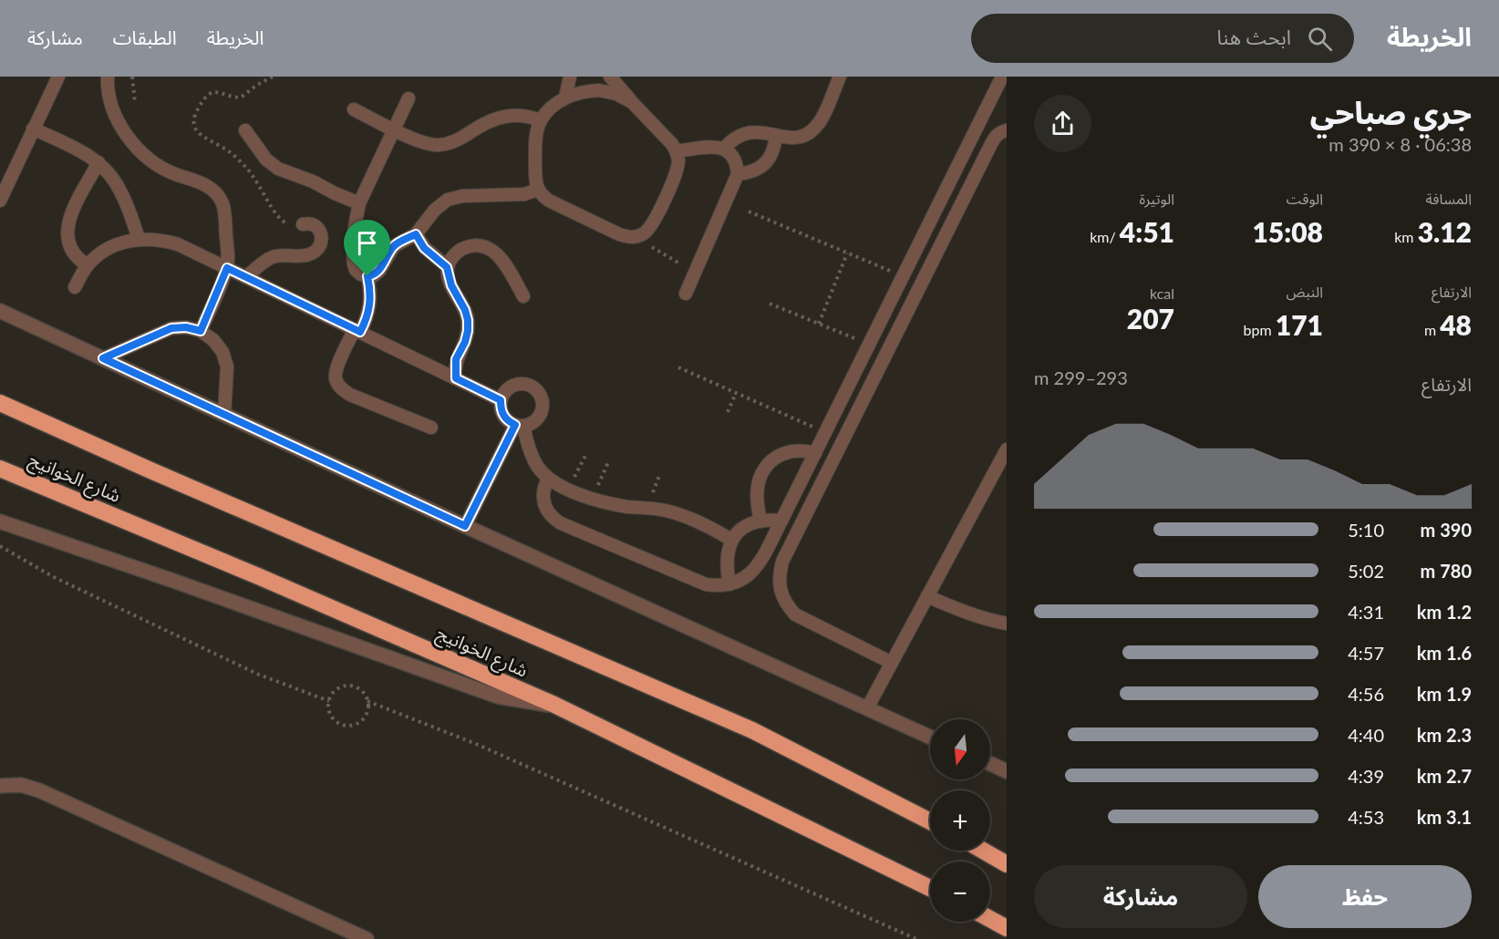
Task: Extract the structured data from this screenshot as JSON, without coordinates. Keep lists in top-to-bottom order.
{
  "streets": {
    "highway": ["شارع الخوانيج"]
  },
  "north": "bottom",
  "page": {
    "header": "الخريطة",
    "search": "ابحث هنا",
    "nav": ["الخريطة", "الطبقات", "مشاركة"],
    "heading": ["جري صباحي", "06:38 · 8 × 390 m"],
    "stats": [
      ["المسافة", "3.12 km"],
      ["الوقت", "15:08"],
      ["الوتيرة", "4:51 /km"],
      ["الارتفاع", "48 m"],
      ["النبض", "171 bpm"],
      ["kcal", "207"]
    ],
    "chart": ["الارتفاع", "293–299 m"],
    "list": [
      {
        "name": "390 m",
        "note": "5:10"
      },
      {
        "name": "780 m",
        "note": "5:02"
      },
      {
        "name": "1.2 km",
        "note": "4:31"
      },
      {
        "name": "1.6 km",
        "note": "4:57"
      },
      {
        "name": "1.9 km",
        "note": "4:56"
      },
      {
        "name": "2.3 km",
        "note": "4:40"
      },
      {
        "name": "2.7 km",
        "note": "4:39"
      },
      {
        "name": "3.1 km",
        "note": "4:53"
      }
    ],
    "map_buttons": ["+", "−"],
    "buttons": ["حفظ", "مشاركة"]
  }
}
